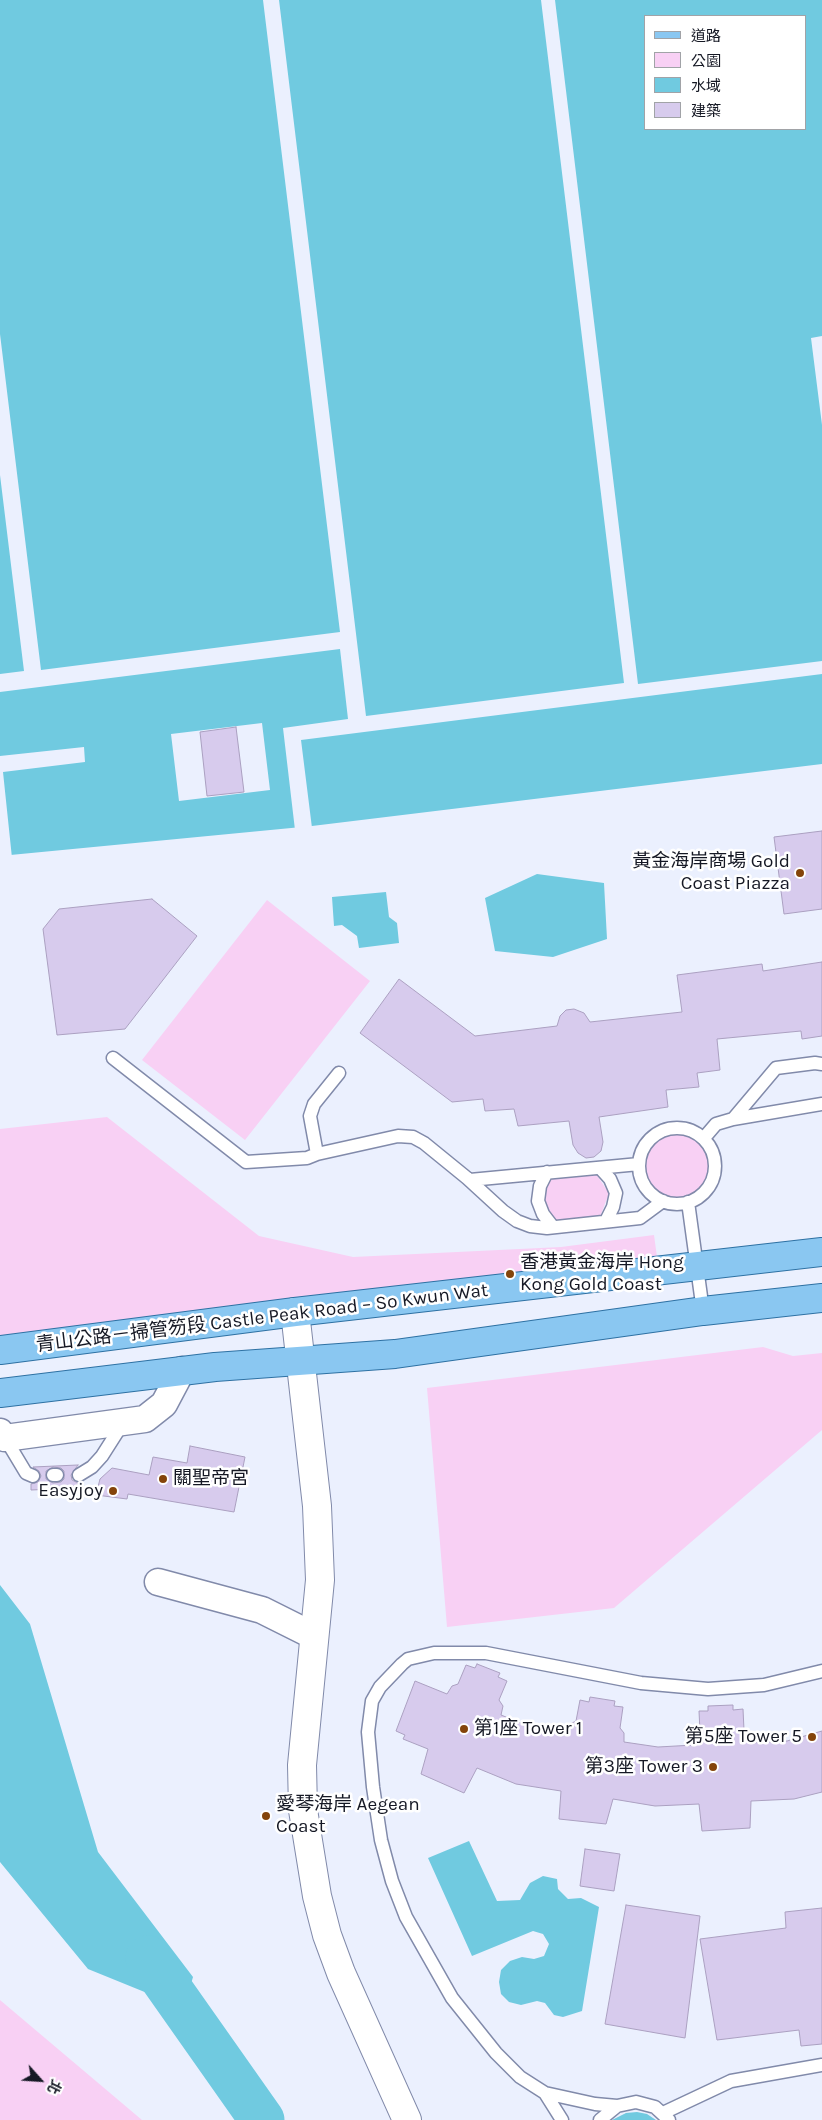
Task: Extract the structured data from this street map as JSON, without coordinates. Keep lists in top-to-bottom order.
{
  "streets": {
    "main road": ["青山公路－掃管笏段 Castle Peak Road – So Kwun Wat"]
  },
  "places": [
    "黃金海岸商場 Gold Coast Piazza",
    "香港黃金海岸 Hong Kong Gold Coast",
    "關聖帝宮",
    "Easyjoy",
    "第1座 Tower 1",
    "第5座 Tower 5",
    "第3座 Tower 3",
    "愛琴海岸 Aegean Coast"
  ],
  "legend": [
    "道路",
    "公園",
    "水域",
    "建築"
  ],
  "north": "bottom right"
}
